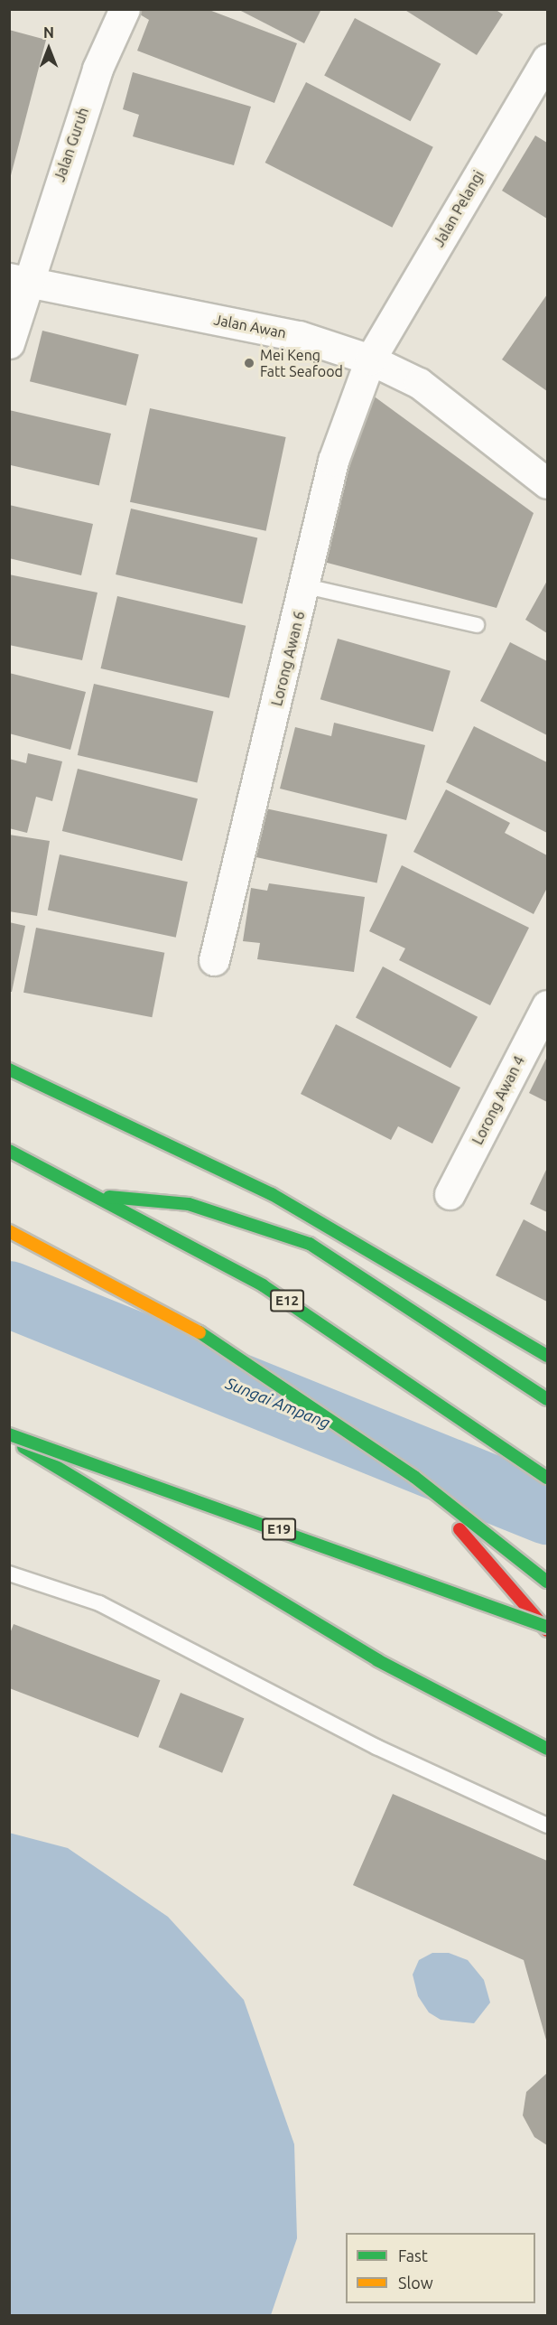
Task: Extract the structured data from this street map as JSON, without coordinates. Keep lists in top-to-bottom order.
{
  "streets": {
    "highway": ["E12", "E19"],
    "street": [
      "Jalan Guruh",
      "Jalan Pelangi",
      "Jalan Awan",
      "Lorong Awan 6",
      "Lorong Awan 4"
    ]
  },
  "crossings": [
    ["Jalan Guruh", "Jalan Awan"],
    ["Jalan Pelangi", "Jalan Awan"],
    ["Jalan Pelangi", "Lorong Awan 6"],
    ["Jalan Awan", "Lorong Awan 6"]
  ],
  "water": ["Sungai Ampang"],
  "places": ["Mei Keng Fatt Seafood"],
  "legend": ["Fast", "Slow"],
  "north": "top"
}
